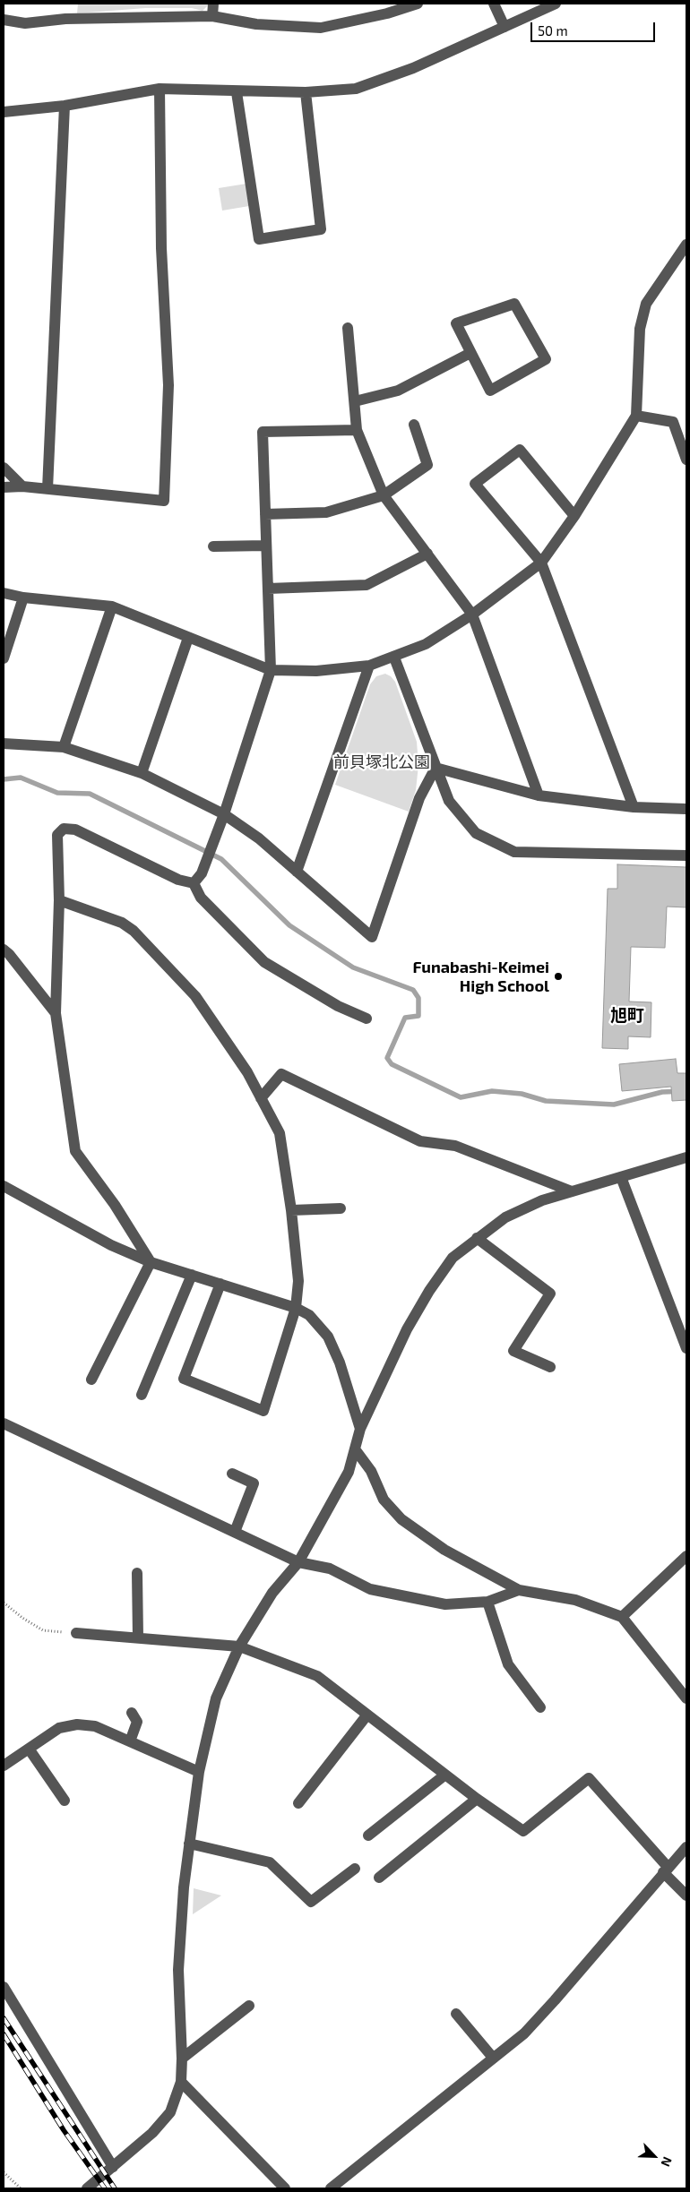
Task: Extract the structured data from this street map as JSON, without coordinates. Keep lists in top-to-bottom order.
{
  "districts": ["旭町"],
  "parks": ["前貝塚北公園"],
  "places": ["Funabashi-Keimei High School"],
  "scale_bar": "50 m",
  "north": "bottom right"
}
